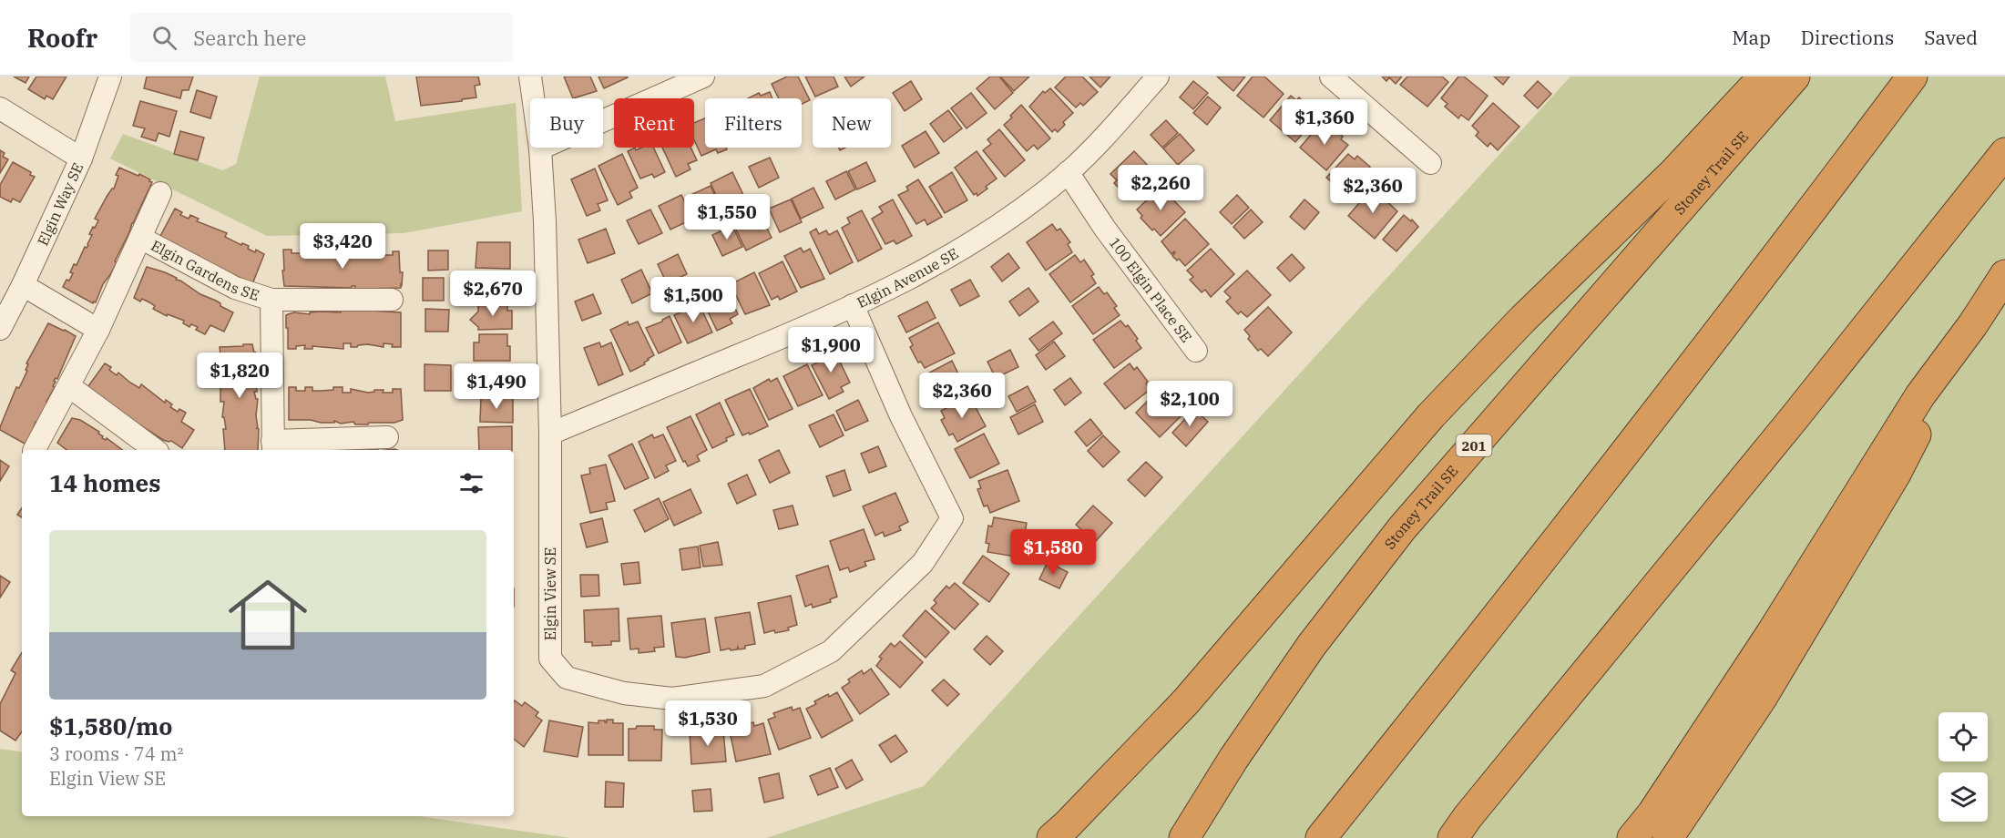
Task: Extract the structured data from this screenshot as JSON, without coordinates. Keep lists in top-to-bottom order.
{
  "streets": {
    "highway": ["Stoney Trail SE", "201"],
    "street": [
      "Elgin Way SE",
      "Elgin Gardens SE",
      "Elgin Avenue SE",
      "100 Elgin Place SE",
      "Elgin View SE"
    ]
  },
  "crossings": [
    ["Elgin Avenue SE", "100 Elgin Place SE"],
    ["Elgin Avenue SE", "Elgin View SE"]
  ],
  "page": {
    "header": "Roofr",
    "search": "Search here",
    "nav": ["Map", "Directions", "Saved"],
    "chip": [
      "Buy",
      "Rent",
      "Filters",
      "New"
    ],
    "price": [
      "$1,360",
      "$2,260",
      "$2,360",
      "$1,550",
      "$3,420",
      "$2,670",
      "$1,500",
      "$1,900",
      "$1,820",
      "$1,490",
      "$2,360",
      "$2,100",
      "$1,580",
      "$1,530"
    ],
    "heading": "14 homes",
    "list": [
      {
        "name": "$1,580/mo",
        "note": "3 rooms · 74 m² · Elgin View SE"
      }
    ]
  }
}
